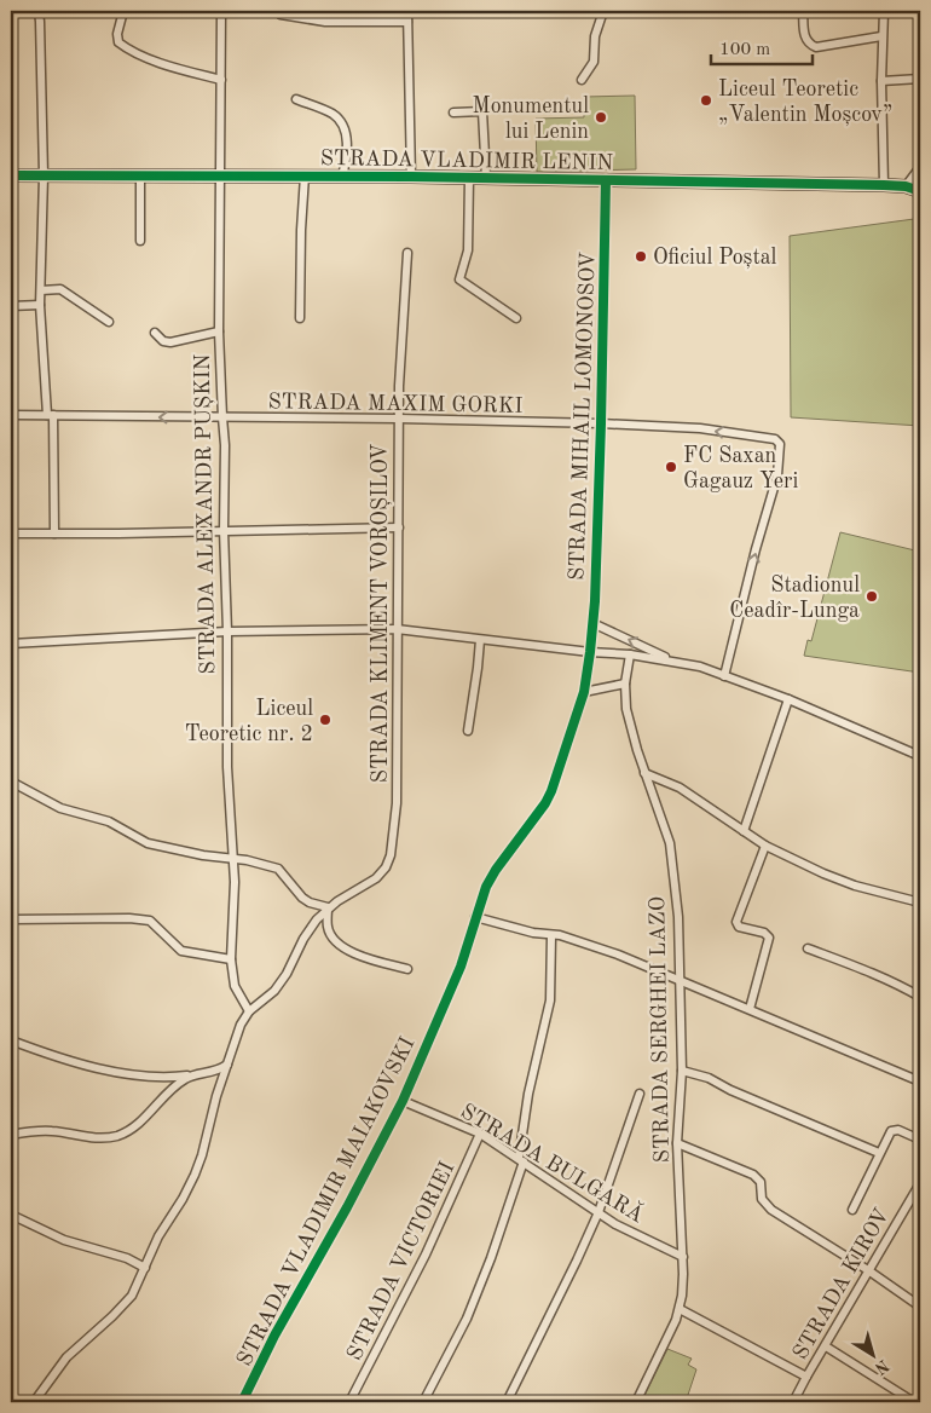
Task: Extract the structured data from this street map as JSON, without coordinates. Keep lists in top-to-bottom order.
{
  "streets": {
    "main road": ["STRADA VLADIMIR LENIN"],
    "street": [
      "STRADA MAXIM GORKI",
      "STRADA MIHAIL LOMONOSOV",
      "STRADA ALEXANDR PUȘKIN",
      "STRADA KLIMENT VOROȘILOV",
      "STRADA SERGHEI LAZO",
      "STRADA BULGARĂ",
      "STRADA VLADIMIR MAIAKOVSKI",
      "STRADA VICTORIEI",
      "STRADA KIROV"
    ]
  },
  "crossings": [
    ["STRADA VLADIMIR LENIN", "STRADA MIHAIL LOMONOSOV"],
    ["STRADA VLADIMIR LENIN", "STRADA ALEXANDR PUȘKIN"],
    ["STRADA MAXIM GORKI", "STRADA MIHAIL LOMONOSOV"],
    ["STRADA MAXIM GORKI", "STRADA ALEXANDR PUȘKIN"],
    ["STRADA MAXIM GORKI", "STRADA KLIMENT VOROȘILOV"],
    ["STRADA MIHAIL LOMONOSOV", "STRADA VLADIMIR MAIAKOVSKI"],
    ["STRADA ALEXANDR PUȘKIN", "STRADA KLIMENT VOROȘILOV"],
    ["STRADA SERGHEI LAZO", "STRADA BULGARĂ"],
    ["STRADA BULGARĂ", "STRADA VLADIMIR MAIAKOVSKI"],
    ["STRADA BULGARĂ", "STRADA VICTORIEI"]
  ],
  "places": [
    "Liceul Teoretic „Valentin Moșcov”",
    "Monumentul lui Lenin",
    "Oficiul Poștal",
    "FC Saxan Gagauz Yeri",
    "Stadionul Ceadîr-Lunga",
    "Liceul Teoretic nr. 2"
  ],
  "scale_bar": "100 m",
  "north": "bottom right"
}
